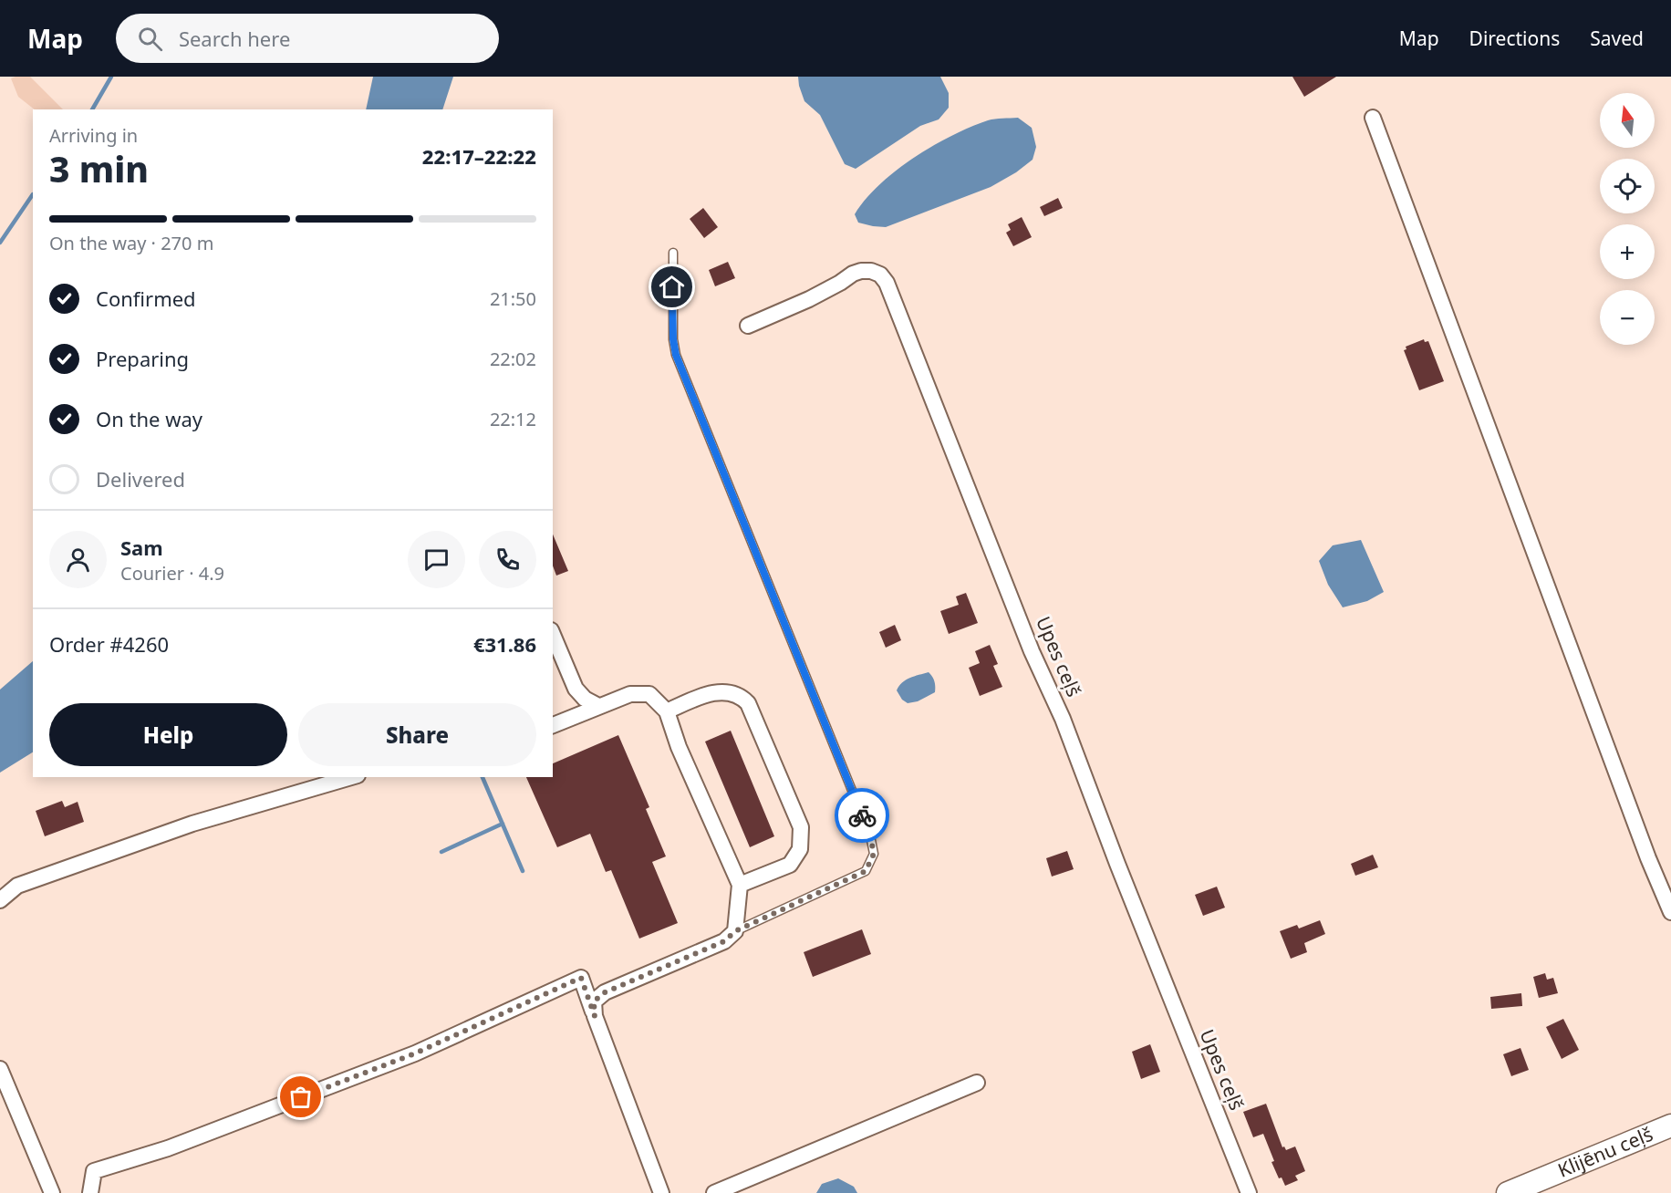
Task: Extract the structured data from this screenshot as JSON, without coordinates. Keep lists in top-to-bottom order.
{
  "streets": {
    "street": ["Upes ceļš", "Klijēnu ceļš"]
  },
  "north": "top",
  "page": {
    "header": "Map",
    "search": "Search here",
    "nav": ["Map", "Directions", "Saved"],
    "map_buttons": ["+", "−"],
    "heading": ["3 min", "Arriving in", "22:17–22:22"],
    "panel": [
      "Sam",
      "Courier · 4.9",
      "Order #4260",
      "€31.86"
    ],
    "bar": "On the way · 270 m",
    "list": [
      ["Confirmed", "21:50"],
      ["Preparing", "22:02"],
      ["On the way", "22:12"],
      "Delivered"
    ],
    "buttons": ["Help", "Share"]
  }
}
